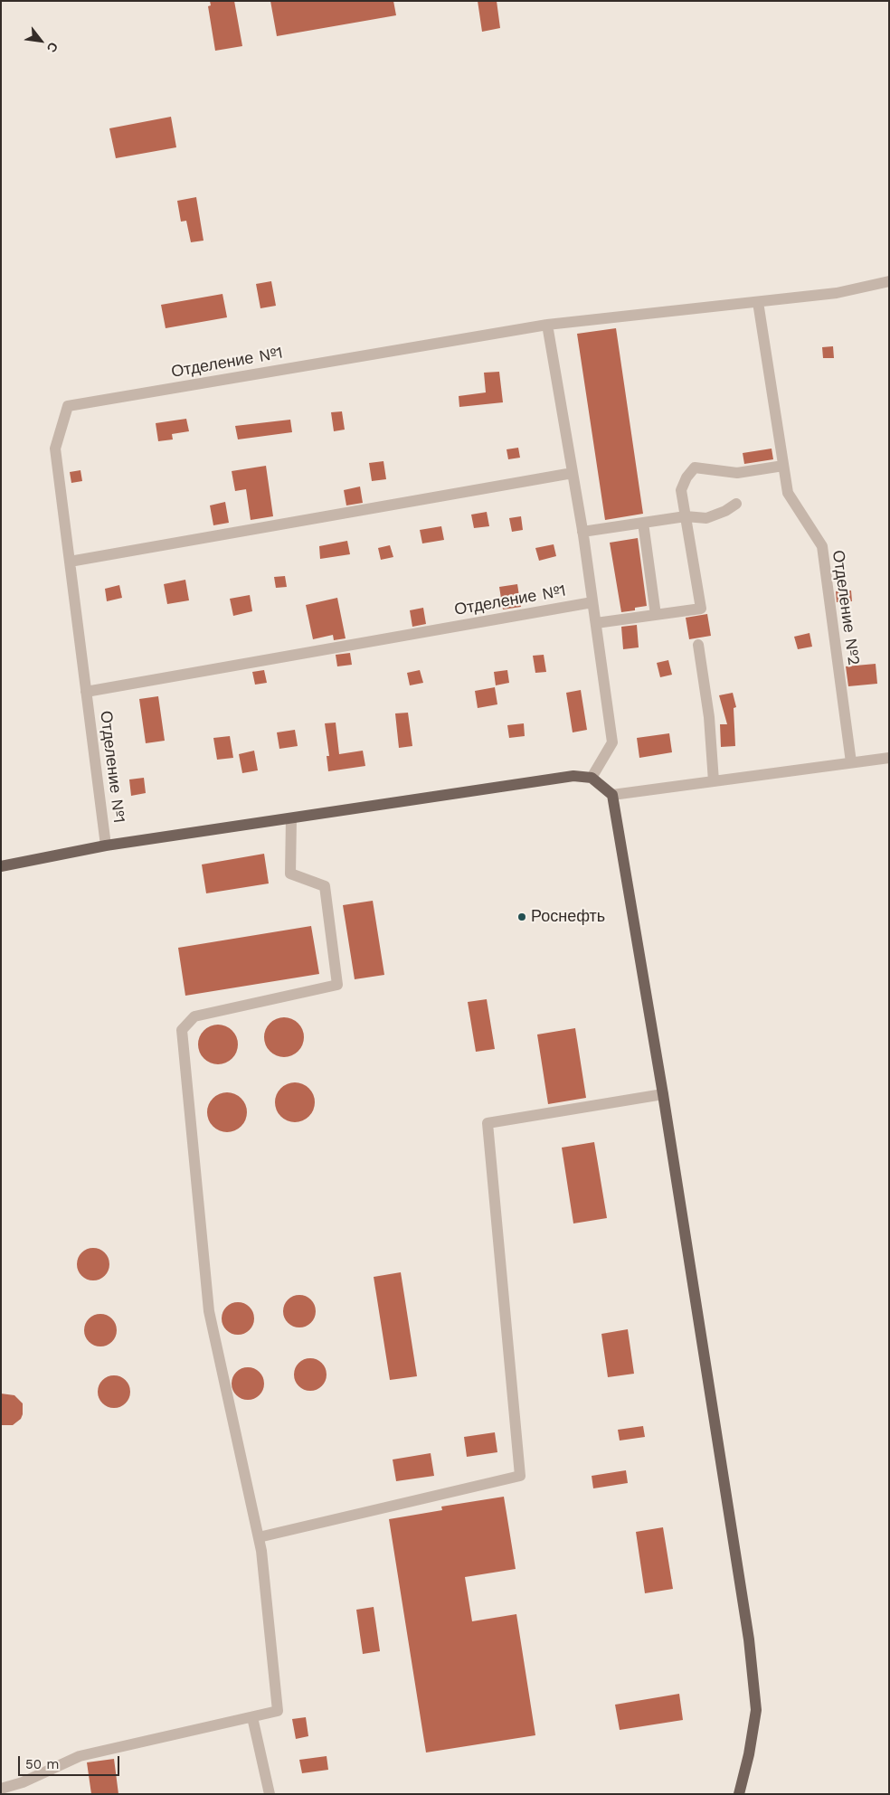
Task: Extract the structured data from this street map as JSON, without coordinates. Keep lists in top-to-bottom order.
{
  "streets": {
    "street": ["Отделение №1", "Отделение №2"]
  },
  "places": ["Роснефть"],
  "scale_bar": "50 m",
  "north": "bottom right"
}
